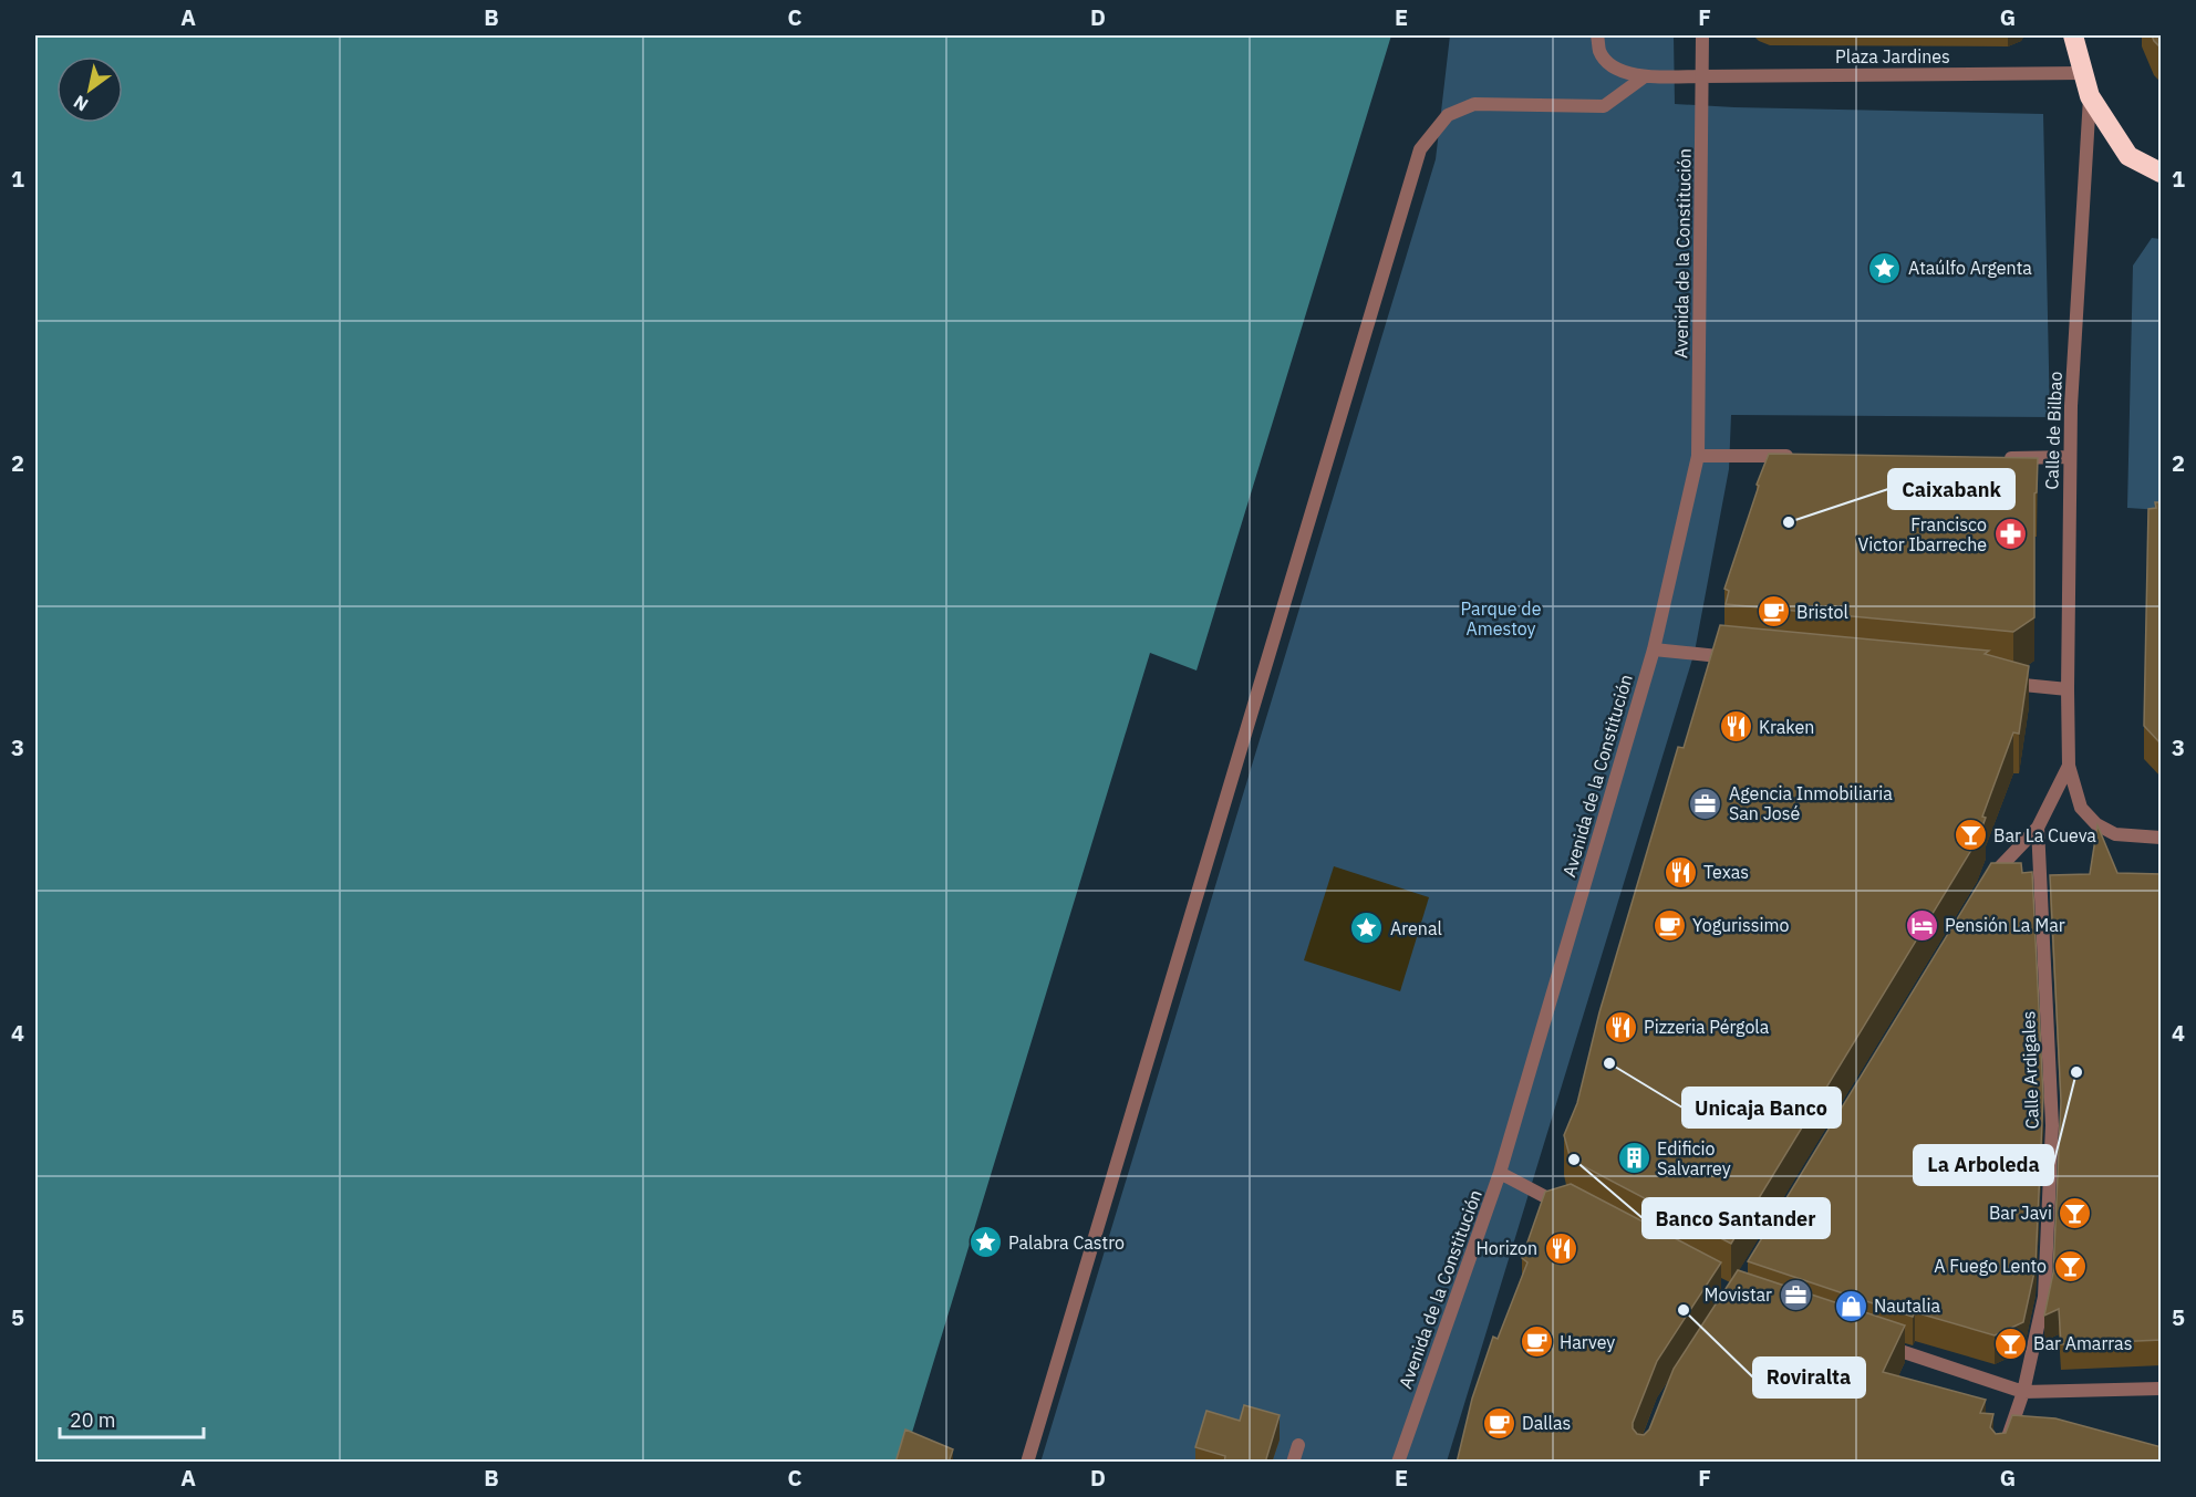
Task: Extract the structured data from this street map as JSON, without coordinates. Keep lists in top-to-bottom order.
{
  "streets": {
    "street": [
      "Plaza Jardines",
      "Avenida de la Constitución",
      "Calle de Bilbao",
      "Calle Ardigales"
    ]
  },
  "crossings": [
    ["Plaza Jardines", "Avenida de la Constitución"]
  ],
  "parks": ["Parque de Amestoy"],
  "places": {
    "place": ["Ataúlfo Argenta", "Arenal", "Palabra Castro"],
    "other": [
      "Caixabank",
      "Unicaja Banco",
      "La Arboleda",
      "Banco Santander",
      "Roviralta"
    ],
    "pharmacy": ["Francisco Victor Ibarreche"],
    "cafe": [
      "Bristol",
      "Yogurissimo",
      "Harvey",
      "Dallas"
    ],
    "restaurant": [
      "Kraken",
      "Texas",
      "Pizzeria Pérgola",
      "Horizon"
    ],
    "office": ["Agencia Inmobiliaria San José", "Movistar"],
    "bar": [
      "Bar La Cueva",
      "Bar Javi",
      "A Fuego Lento",
      "Bar Amarras"
    ],
    "hotel": ["Pensión La Mar"],
    "building": ["Edificio Salvarrey"],
    "shop": ["Nautalia"]
  },
  "scale_bar": "20 m",
  "north": "bottom left",
  "grid": {
    "columns": [
      "A",
      "B",
      "C",
      "D",
      "E",
      "F",
      "G"
    ],
    "rows": [
      "1",
      "2",
      "3",
      "4",
      "5"
    ]
  }
}
